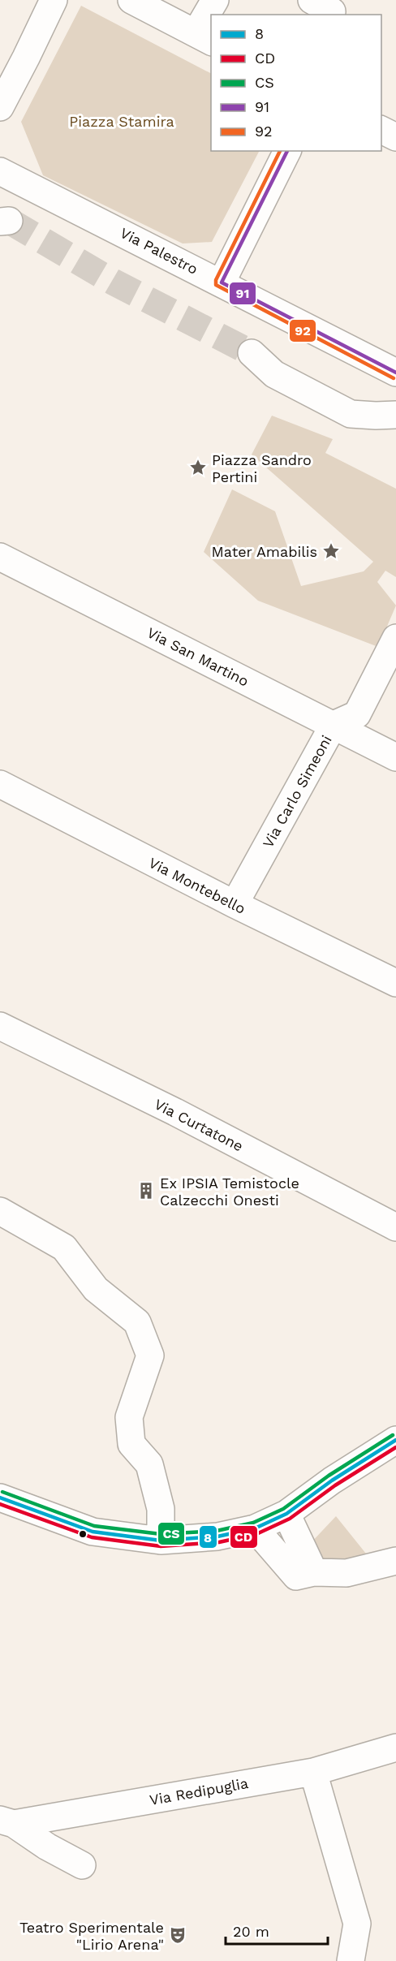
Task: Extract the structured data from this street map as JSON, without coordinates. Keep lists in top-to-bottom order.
{
  "streets": {
    "street": [
      "Via Palestro",
      "Via San Martino",
      "Via Carlo Simeoni",
      "Via Montebello",
      "Via Curtatone",
      "Via Redipuglia"
    ]
  },
  "crossings": [
    ["Via San Martino", "Via Carlo Simeoni"],
    ["Via Carlo Simeoni", "Via Montebello"]
  ],
  "parks": ["Piazza Stamira"],
  "places": {
    "place": ["Piazza Sandro Pertini", "Mater Amabilis"],
    "building": ["Ex IPSIA Temistocle Calzecchi Onesti"],
    "theatre": ["Teatro Sperimentale \"Lirio Arena\""]
  },
  "lines": [
    "transit line 91",
    "transit line 92",
    "transit line CS",
    "transit line 8",
    "transit line CD"
  ],
  "legend": [
    "8",
    "CD",
    "CS",
    "91",
    "92"
  ],
  "scale_bar": "20 m"
}
